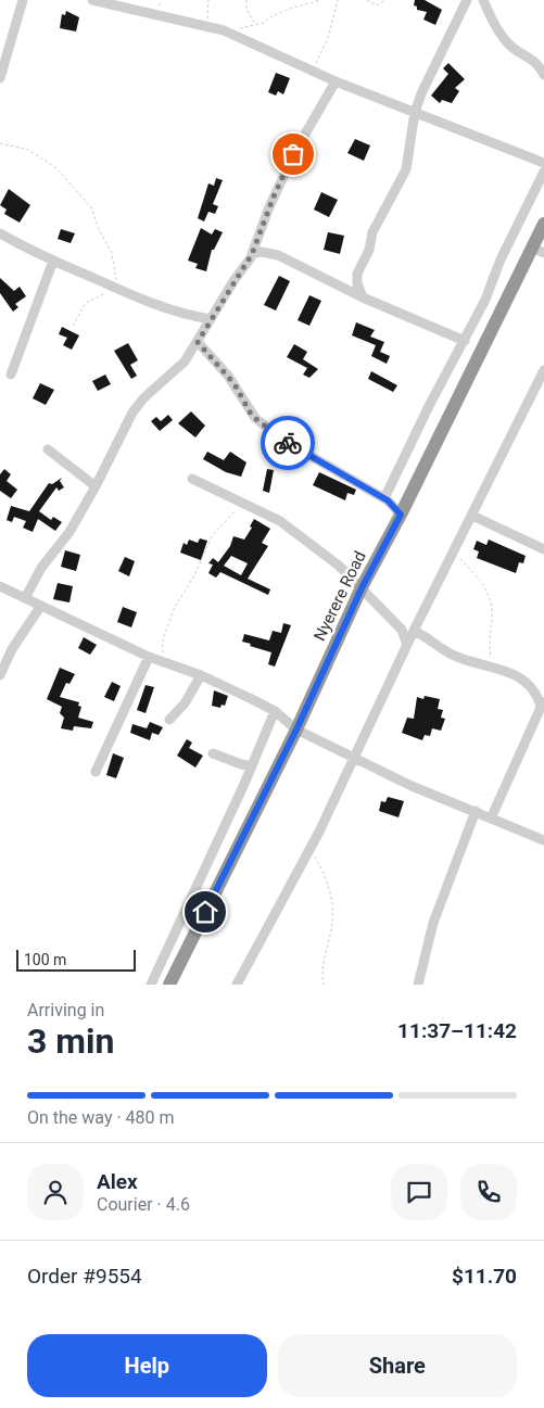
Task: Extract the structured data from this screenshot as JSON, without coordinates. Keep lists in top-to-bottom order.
{
  "streets": {
    "highway": ["Nyerere Road"]
  },
  "scale_bar": "100 m",
  "page": {
    "scale": "100 m",
    "heading": ["3 min", "Arriving in", "11:37–11:42"],
    "panel": [
      "Alex",
      "Courier · 4.6",
      "Order #9554",
      "$11.70"
    ],
    "bar": "On the way · 480 m",
    "buttons": ["Help", "Share"]
  }
}
